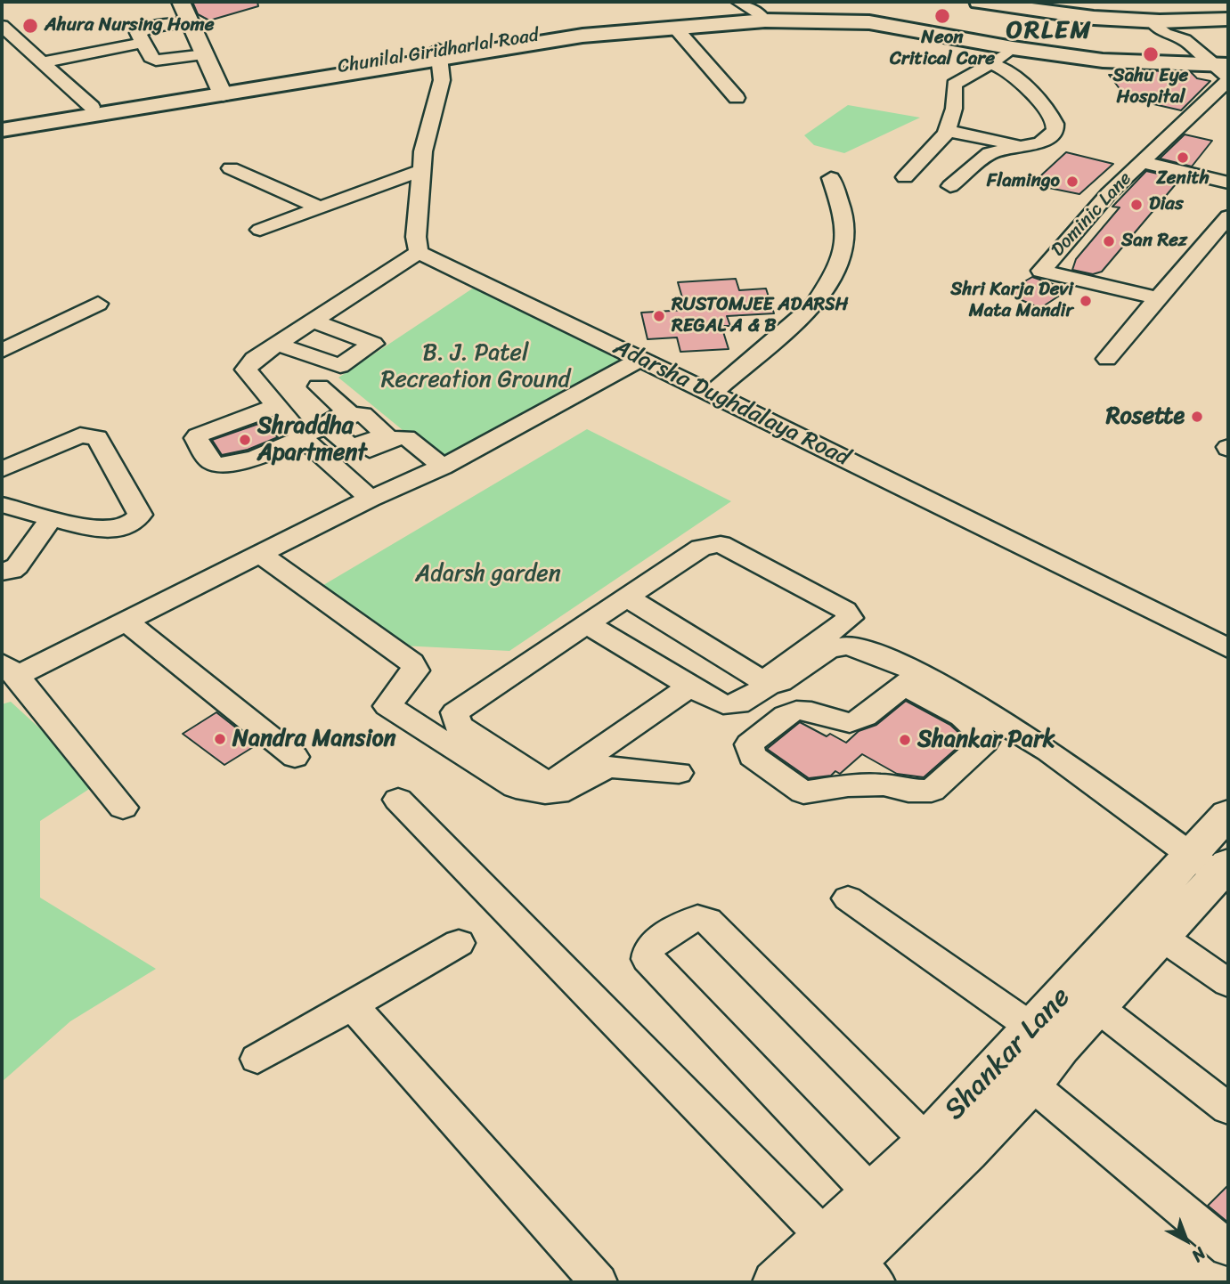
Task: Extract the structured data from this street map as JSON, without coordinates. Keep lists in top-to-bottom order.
{
  "streets": {
    "main road": ["Chunilal Giridharlal Road"],
    "street": ["Dominic Lane", "Adarsha Dughdalaya Road", "Shankar Lane"]
  },
  "districts": ["ORLEM"],
  "parks": ["B. J. Patel Recreation Ground", "Adarsh garden"],
  "places": [
    "Neon Critical Care",
    "Ahura Nursing Home",
    "Sahu Eye Hospital",
    "Zenith",
    "Flamingo",
    "Dias",
    "San Rez",
    "Shri Karja Devi Mata Mandir",
    "RUSTOMJEE ADARSH REGAL A & B",
    "Rosette",
    "Shraddha Apartment",
    "Nandra Mansion",
    "Shankar Park"
  ],
  "north": "bottom right"
}
